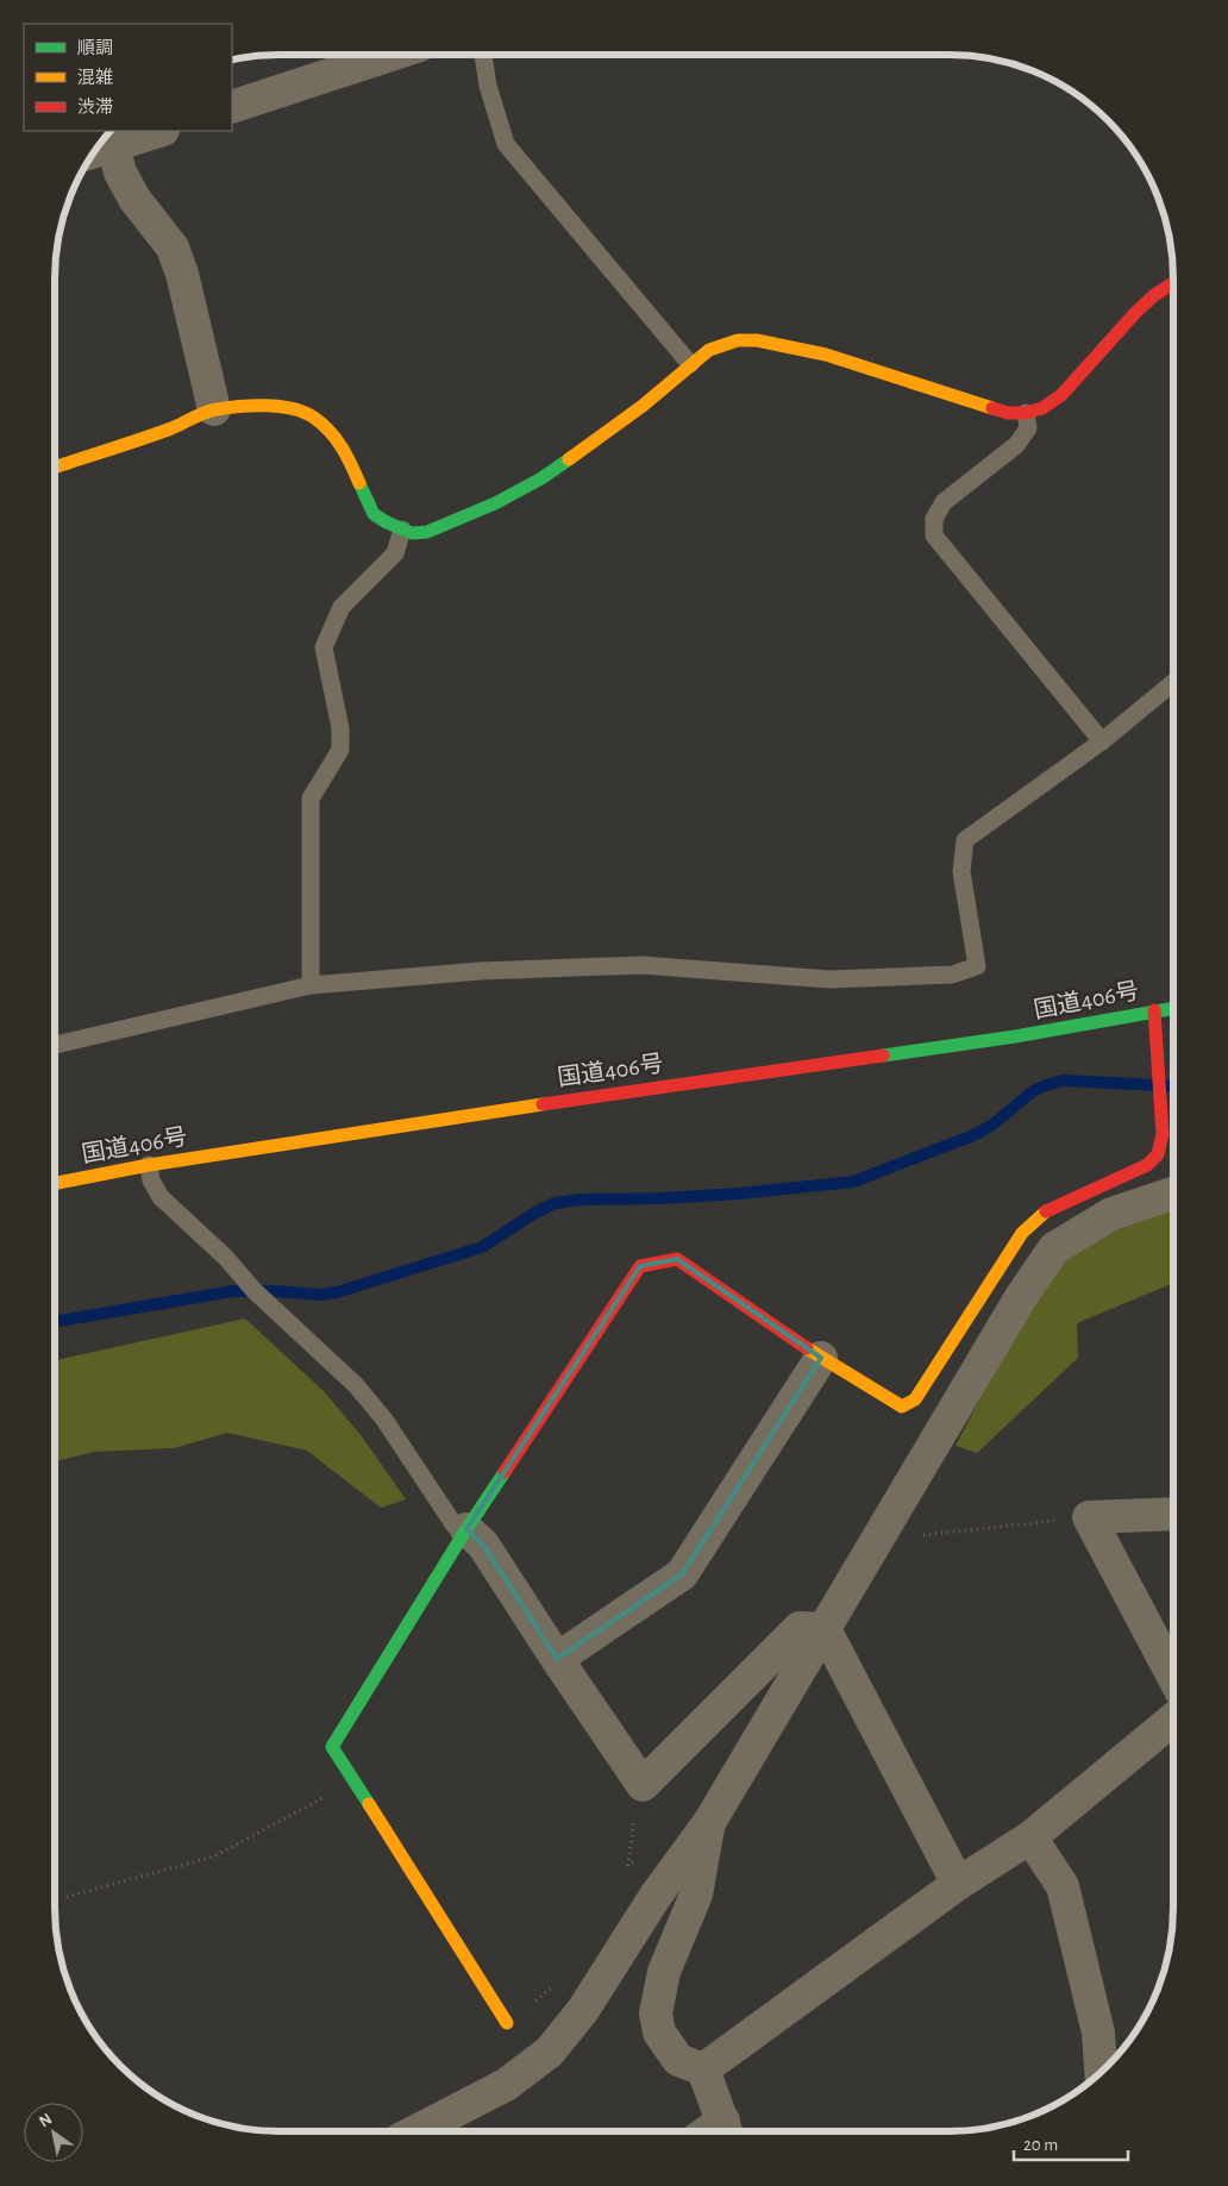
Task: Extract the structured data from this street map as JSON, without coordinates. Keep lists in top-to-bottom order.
{
  "streets": {
    "main road": ["国道406号"]
  },
  "legend": ["順調", "混雑", "渋滞"],
  "scale_bar": "20 m",
  "north": "top left"
}
